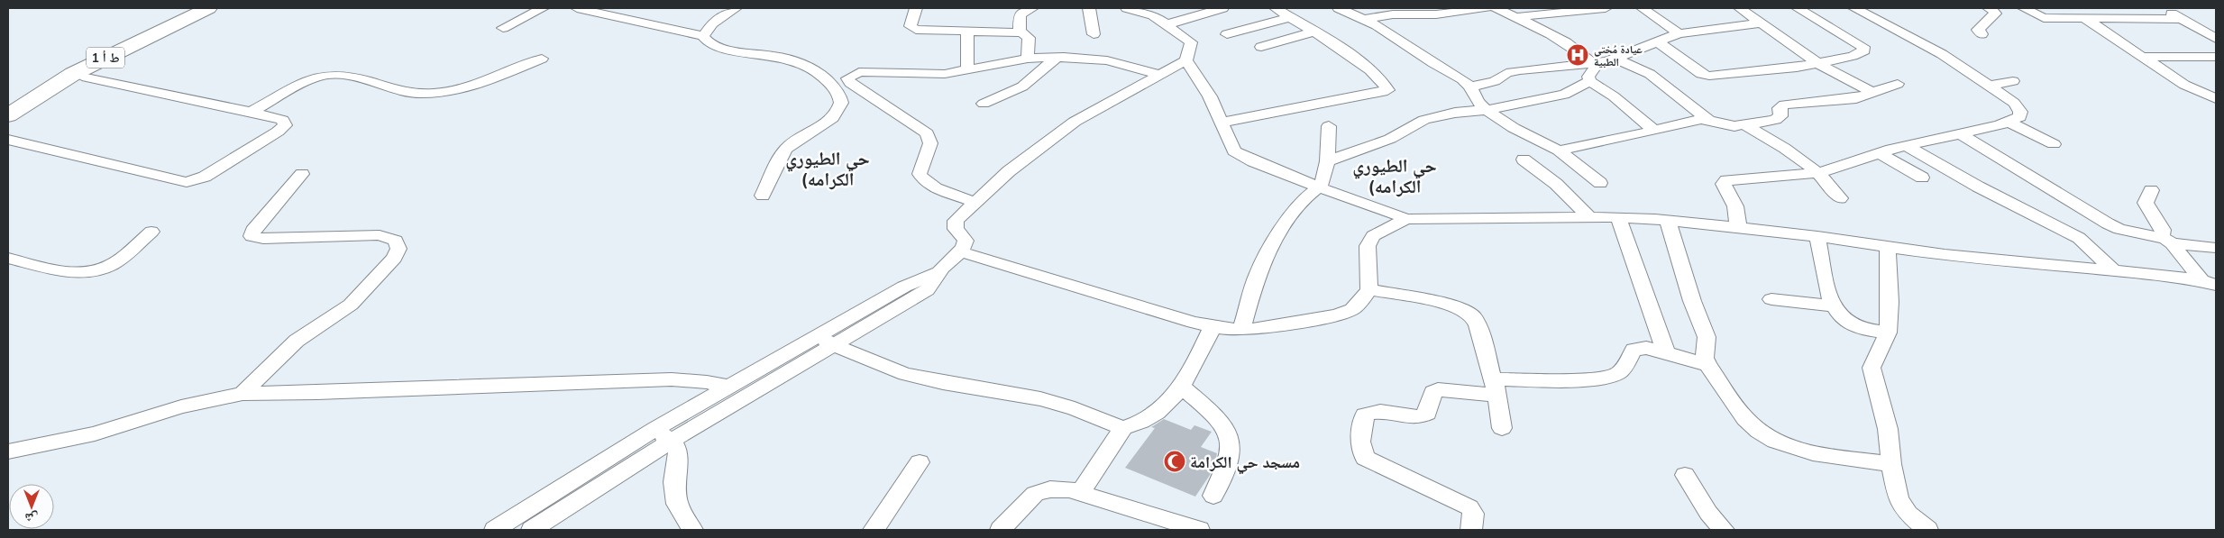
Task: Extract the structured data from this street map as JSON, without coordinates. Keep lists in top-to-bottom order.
{
  "streets": {
    "highway": ["ط أ 1"]
  },
  "districts": ["حي الطيوري (الكرامه", "حي الطيوري (الكرامه"],
  "places": {
    "hospital": ["عيادة مُختي الطبية"],
    "mosque": ["مسجد حي الكرامة"]
  },
  "north": "bottom"
}
